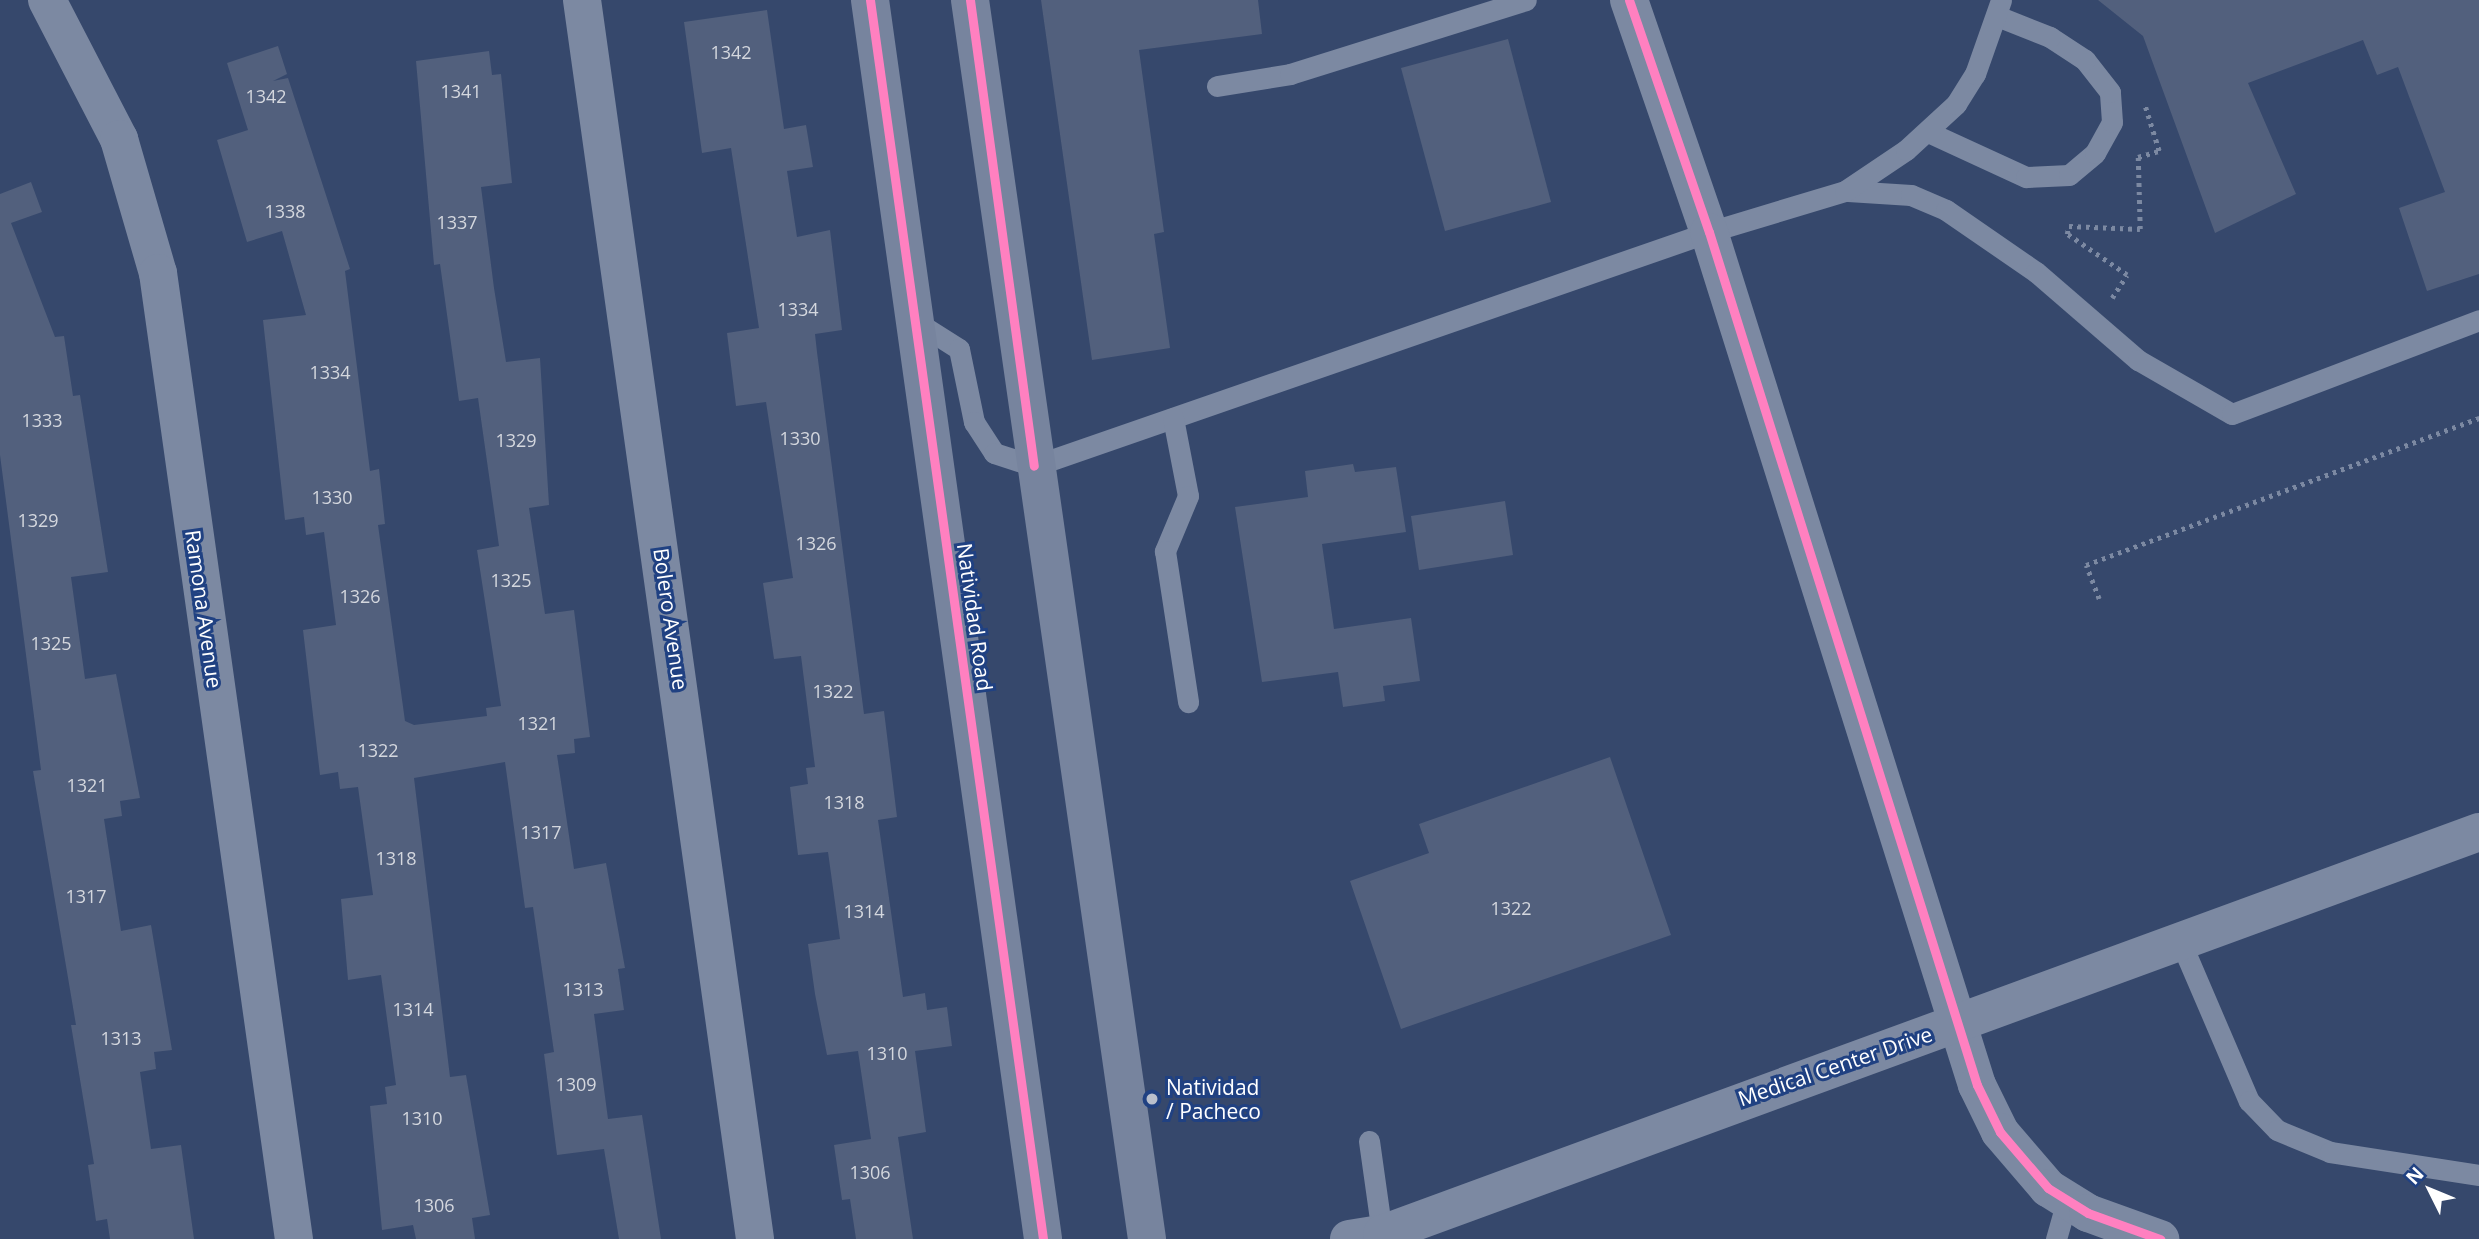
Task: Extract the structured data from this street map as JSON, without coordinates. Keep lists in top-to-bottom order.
{
  "streets": {
    "main road": ["Natividad Road"],
    "street": ["Ramona Avenue", "Bolero Avenue", "Medical Center Drive"]
  },
  "places": ["Natividad / Pacheco"],
  "house_numbers": [
    "1342",
    "1341",
    "1342",
    "1338",
    "1337",
    "1334",
    "1334",
    "1333",
    "1330",
    "1329",
    "1330",
    "1329",
    "1326",
    "1325",
    "1326",
    "1325",
    "1322",
    "1321",
    "1322",
    "1321",
    "1318",
    "1317",
    "1318",
    "1317",
    "1322",
    "1314",
    "1313",
    "1314",
    "1313",
    "1310",
    "1309",
    "1310",
    "1306",
    "1306"
  ],
  "north": "top left"
}
